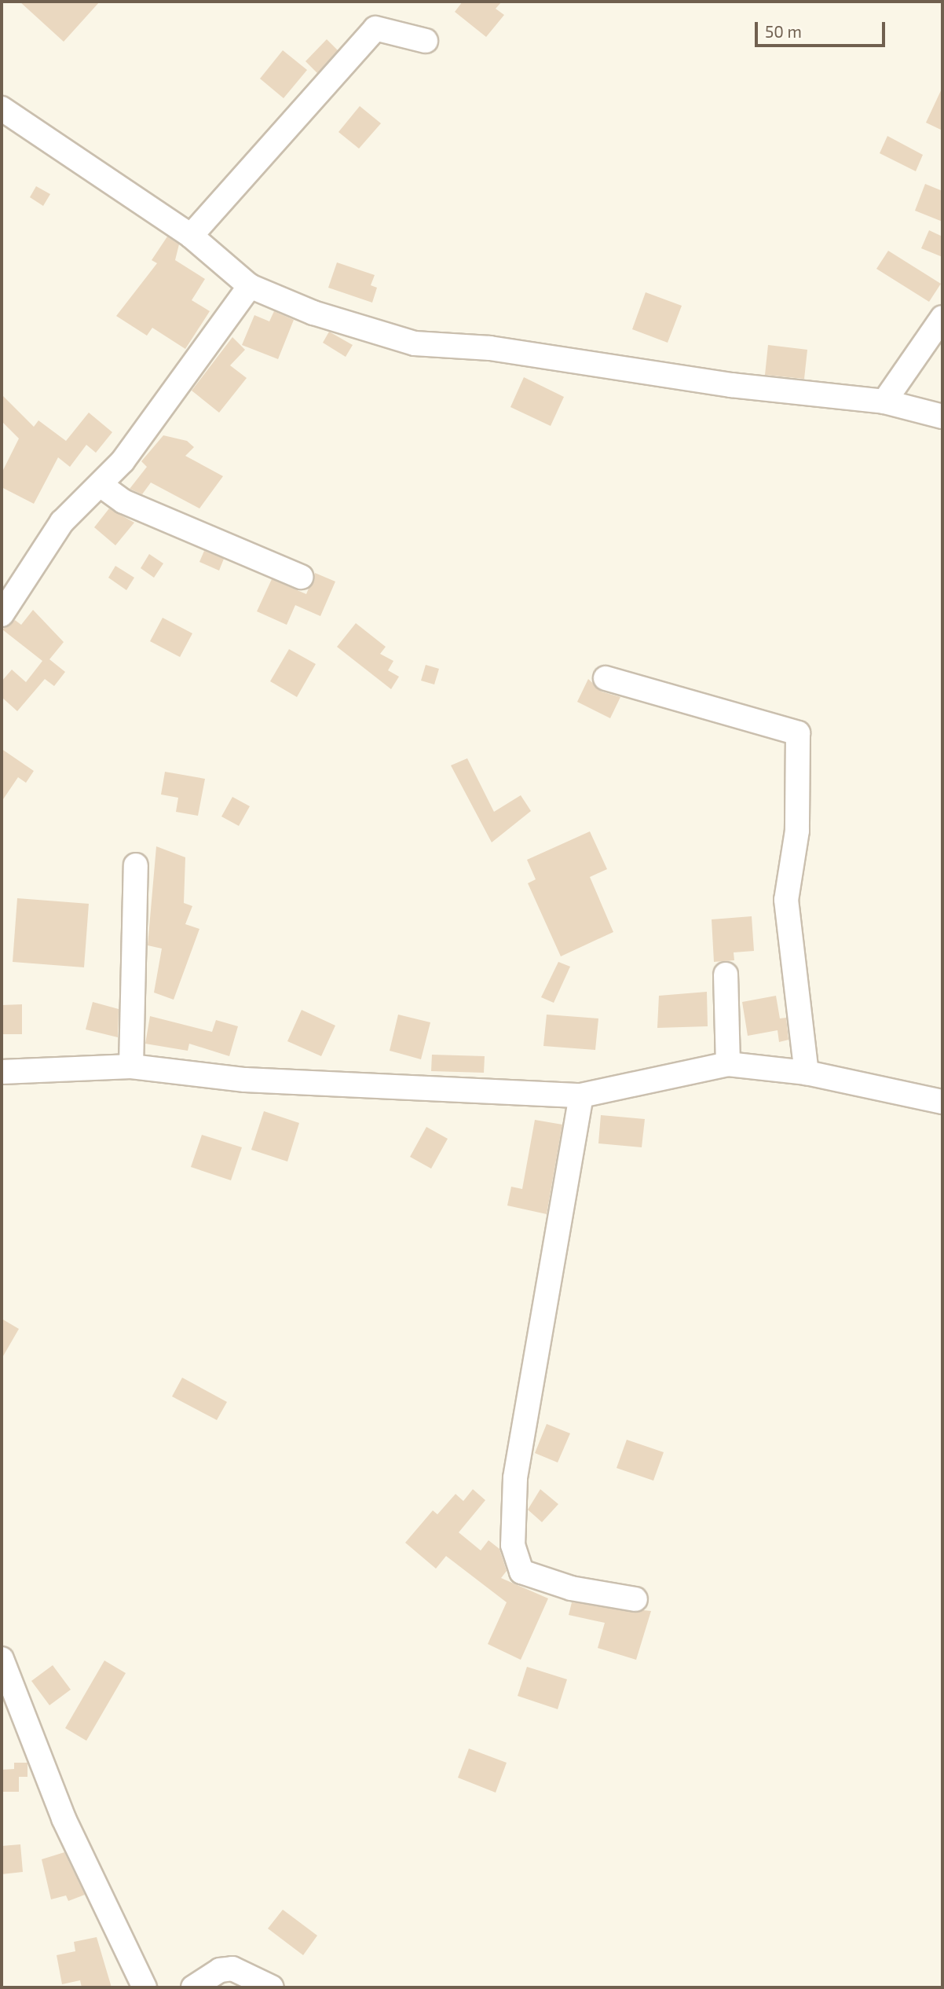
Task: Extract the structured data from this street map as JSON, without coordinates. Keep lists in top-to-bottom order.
{
  "scale_bar": "50 m"
}
